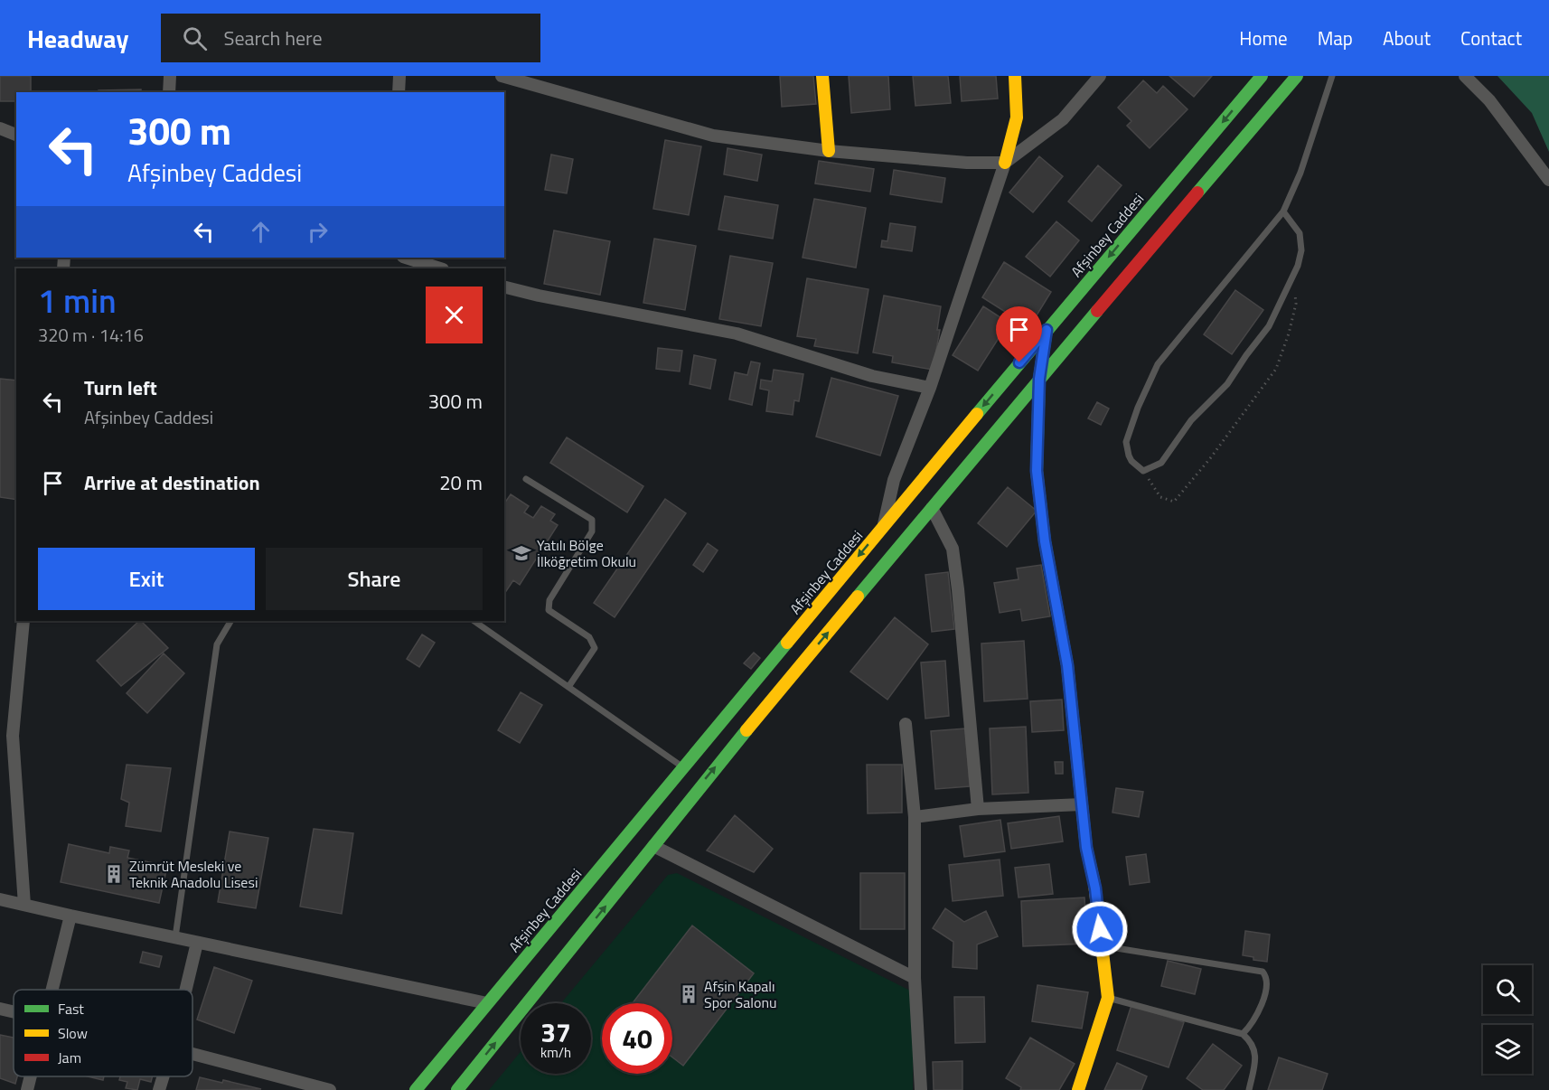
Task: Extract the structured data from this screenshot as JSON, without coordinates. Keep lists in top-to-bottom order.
{
  "streets": {
    "main road": ["Afşinbey Caddesi"]
  },
  "places": {
    "school or university": ["Yatılı Bölge İlköğretim Okulu"],
    "building": ["Zümrüt Mesleki ve Teknik Anadolu Lisesi", "Afşin Kapalı Spor Salonu"]
  },
  "legend": ["Fast", "Slow", "Jam"],
  "page": {
    "header": "Headway",
    "search": "Search here",
    "nav": [
      "Home",
      "Map",
      "About",
      "Contact"
    ],
    "turn": ["300 m", "Afşinbey Caddesi"],
    "heading": ["1 min", "320 m · 14:16"],
    "list": [
      {
        "name": "Turn left",
        "note": "Afşinbey Caddesi",
        "value": "300 m"
      },
      {
        "name": "Arrive at destination",
        "value": "20 m"
      }
    ],
    "buttons": ["Exit", "Share"],
    "speed": "37 km/h",
    "limit": "40"
  }
}
